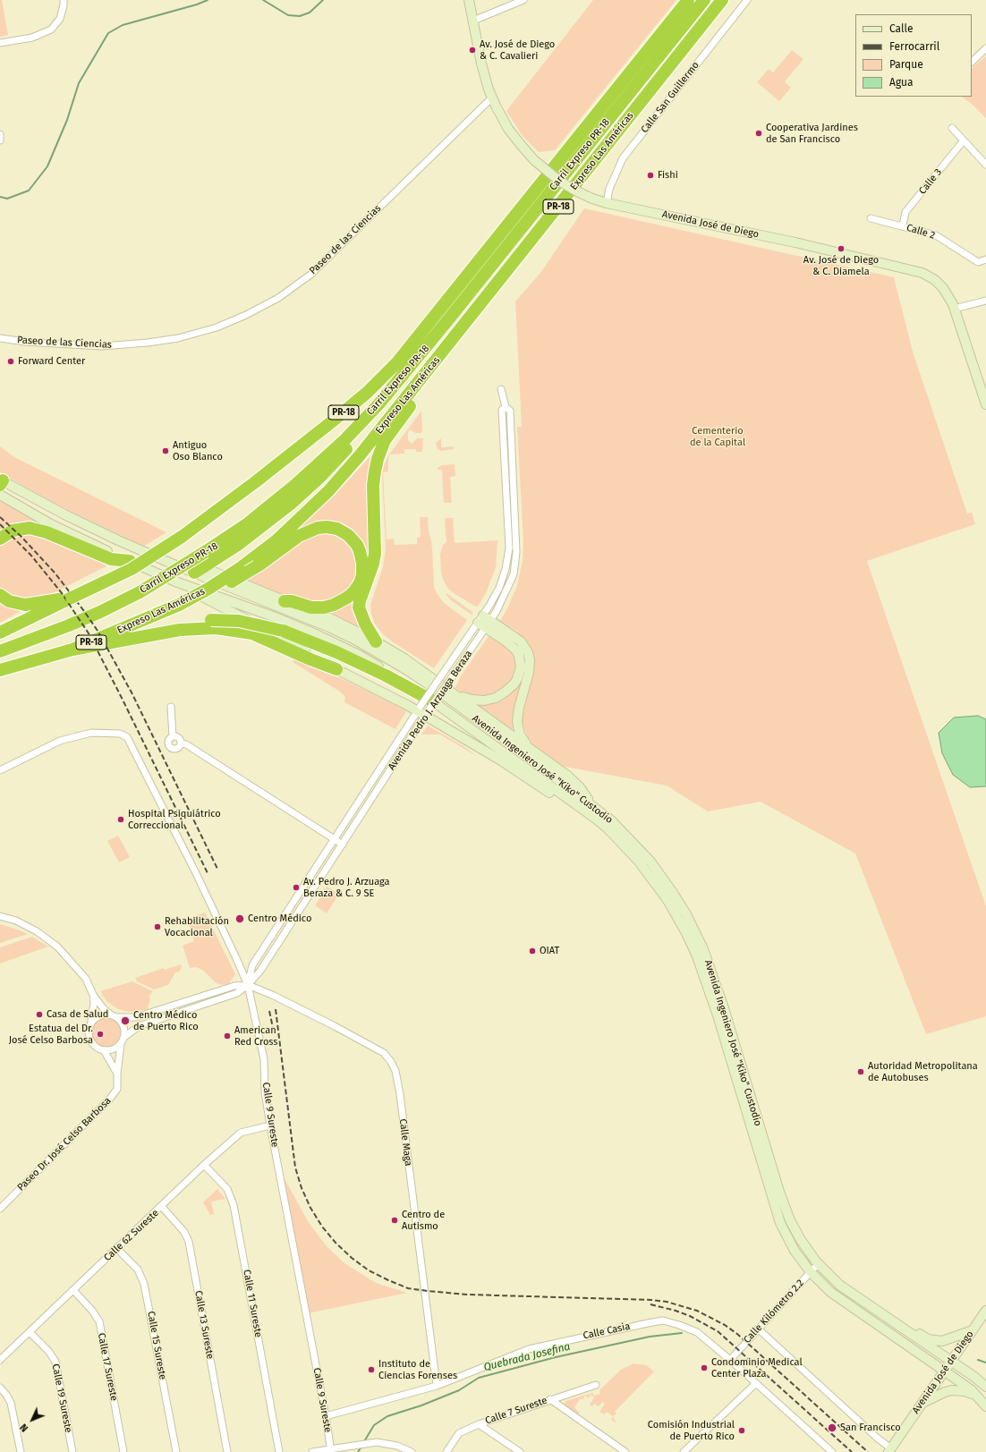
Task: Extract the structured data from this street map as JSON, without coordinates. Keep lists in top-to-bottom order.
{
  "streets": {
    "highway": ["Expreso Las Américas", "Carril Expreso PR-18", "PR-18"],
    "main road": ["Avenida José de Diego", "Avenida Ingeniero José \"Kiko\" Custodio"],
    "street": [
      "Calle San Guillermo",
      "Calle 3",
      "Calle 2",
      "Paseo de las Ciencias",
      "Avenida Pedro J. Arzuaga Beraza",
      "Calle 9 Sureste",
      "Calle Maga",
      "Paseo Dr. José Celso Barbosa",
      "Calle 62 Sureste",
      "Calle 11 Sureste",
      "Calle Kilómetro 2.2",
      "Calle 13 Sureste",
      "Calle Casia",
      "Calle 15 Sureste",
      "Calle 17 Sureste",
      "Calle 19 Sureste",
      "Calle 7 Sureste"
    ]
  },
  "crossings": [
    ["Calle San Guillermo", "Avenida José de Diego"],
    ["Calle 3", "Calle 2"],
    ["Avenida José de Diego", "Paseo de las Ciencias"],
    ["Avenida José de Diego", "Avenida Ingeniero José \"Kiko\" Custodio"],
    ["Avenida Pedro J. Arzuaga Beraza", "Avenida Ingeniero José \"Kiko\" Custodio"],
    ["Avenida Pedro J. Arzuaga Beraza", "Calle 9 Sureste"],
    ["Avenida Pedro J. Arzuaga Beraza", "Calle Maga"],
    ["Avenida Pedro J. Arzuaga Beraza", "Paseo Dr. José Celso Barbosa"],
    ["Avenida Ingeniero José \"Kiko\" Custodio", "Calle Kilómetro 2.2"],
    ["Calle 9 Sureste", "Calle Maga"],
    ["Calle 9 Sureste", "Calle 62 Sureste"],
    ["Calle 9 Sureste", "Calle Casia"],
    ["Calle Maga", "Calle Casia"],
    ["Calle 62 Sureste", "Calle 11 Sureste"],
    ["Calle 62 Sureste", "Calle 13 Sureste"],
    ["Calle 62 Sureste", "Calle 15 Sureste"],
    ["Calle 62 Sureste", "Calle 17 Sureste"],
    ["Calle 62 Sureste", "Calle 19 Sureste"],
    ["Calle Kilómetro 2.2", "Calle Casia"]
  ],
  "water": ["Quebrada Josefina"],
  "parks": ["Cementerio de la Capital"],
  "places": [
    "Av. José de Diego & C. Cavalieri",
    "Cooperativa Jardines de San Francisco",
    "Fishi",
    "Av. José de Diego & C. Diamela",
    "Forward Center",
    "Antiguo Oso Blanco",
    "Hospital Psiquiátrico Correccional",
    "Av. Pedro J. Arzuaga Beraza & C. 9 SE",
    "Centro Médico",
    "Rehabilitación Vocacional",
    "OIAT",
    "Casa de Salud",
    "Centro Médico de Puerto Rico",
    "Estatua del Dr. José Celso Barbosa",
    "American Red Cross",
    "Autoridad Metropolitana de Autobuses",
    "Centro de Autismo",
    "Condominio Medical Center Plaza",
    "Instituto de Ciencias Forenses",
    "San Francisco",
    "Comisión Industrial de Puerto Rico"
  ],
  "legend": [
    "Calle",
    "Ferrocarril",
    "Parque",
    "Agua"
  ],
  "north": "bottom left"
}
